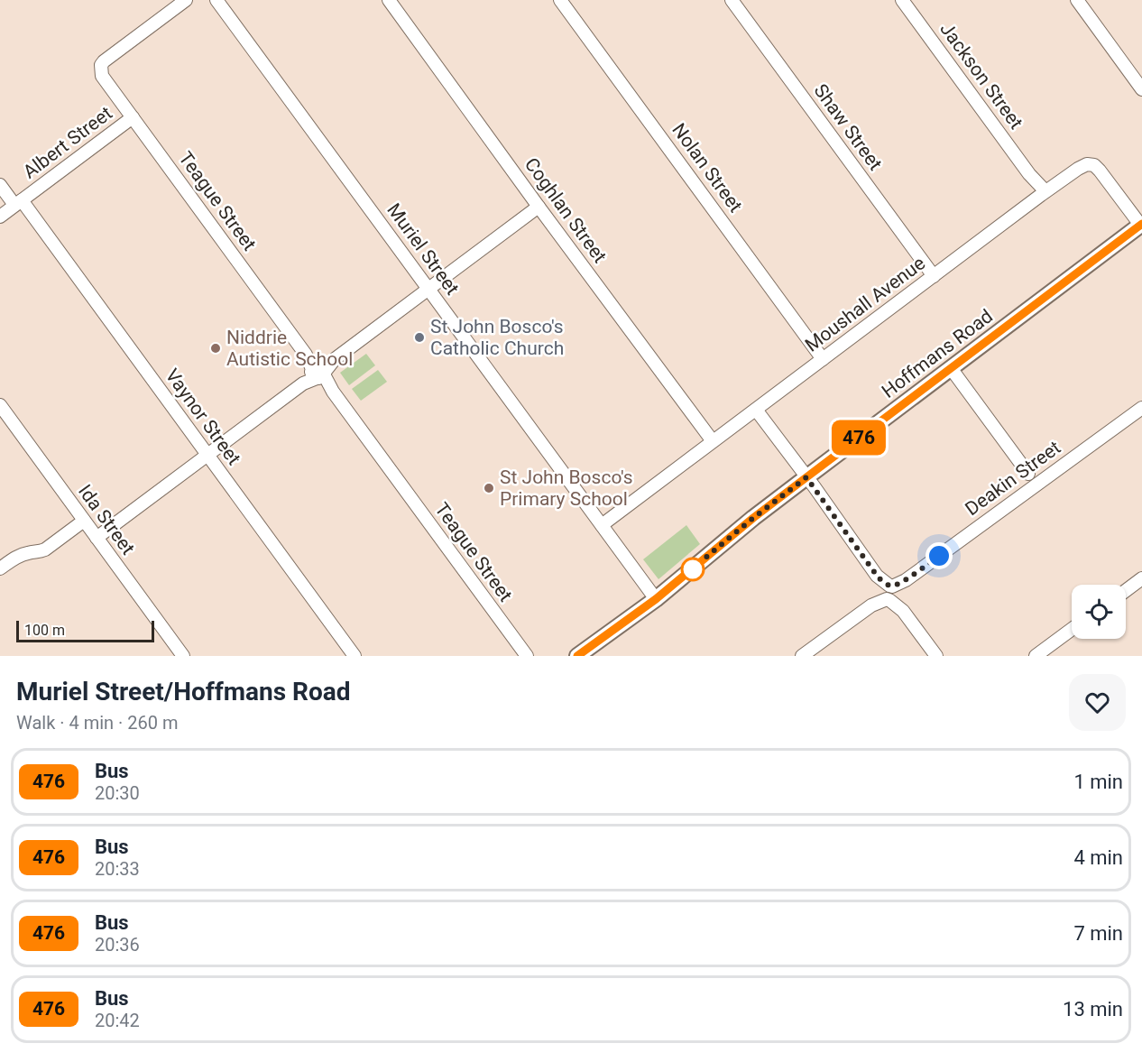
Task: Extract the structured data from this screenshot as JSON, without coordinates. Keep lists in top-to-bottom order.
{
  "streets": {
    "main road": ["Hoffmans Road"],
    "street": [
      "Jackson Street",
      "Shaw Street",
      "Albert Street",
      "Nolan Street",
      "Teague Street",
      "Coghlan Street",
      "Muriel Street",
      "Moushall Avenue",
      "Vaynor Street",
      "Deakin Street",
      "Ida Street"
    ]
  },
  "crossings": [
    ["Jackson Street", "Moushall Avenue"],
    ["Shaw Street", "Moushall Avenue"],
    ["Albert Street", "Teague Street"],
    ["Albert Street", "Vaynor Street"],
    ["Nolan Street", "Moushall Avenue"],
    ["Coghlan Street", "Moushall Avenue"],
    ["Muriel Street", "Moushall Avenue"],
    ["Muriel Street", "Hoffmans Road"],
    ["Moushall Avenue", "Hoffmans Road"]
  ],
  "places": ["St John Bosco's Catholic Church", "Niddrie Autistic School", "St John Bosco's Primary School"],
  "lines": ["bus line 476"],
  "scale_bar": "100 m",
  "page": {
    "on_map": "476",
    "scale": "100 m",
    "heading": ["Muriel Street/Hoffmans Road", "Walk · 4 min · 260 m"],
    "list": [
      {
        "mark": "476",
        "name": "Bus",
        "note": "20:30",
        "value": "1 min"
      },
      {
        "mark": "476",
        "name": "Bus",
        "note": "20:33",
        "value": "4 min"
      },
      {
        "mark": "476",
        "name": "Bus",
        "note": "20:36",
        "value": "7 min"
      },
      {
        "mark": "476",
        "name": "Bus",
        "note": "20:42",
        "value": "13 min"
      }
    ]
  }
}
